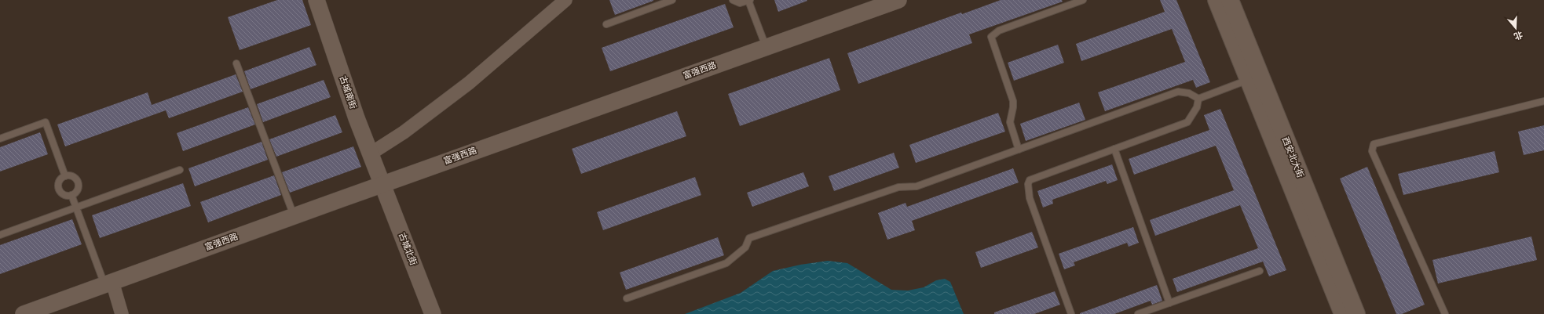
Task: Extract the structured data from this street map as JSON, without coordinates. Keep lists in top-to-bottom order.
{
  "streets": {
    "main road": ["西安北大街"],
    "street": ["富强西路", "古城南街", "古城北街"]
  },
  "crossings": [
    ["富强西路", "古城南街"],
    ["富强西路", "古城北街"],
    ["古城南街", "古城北街"]
  ],
  "north": "bottom"
}
